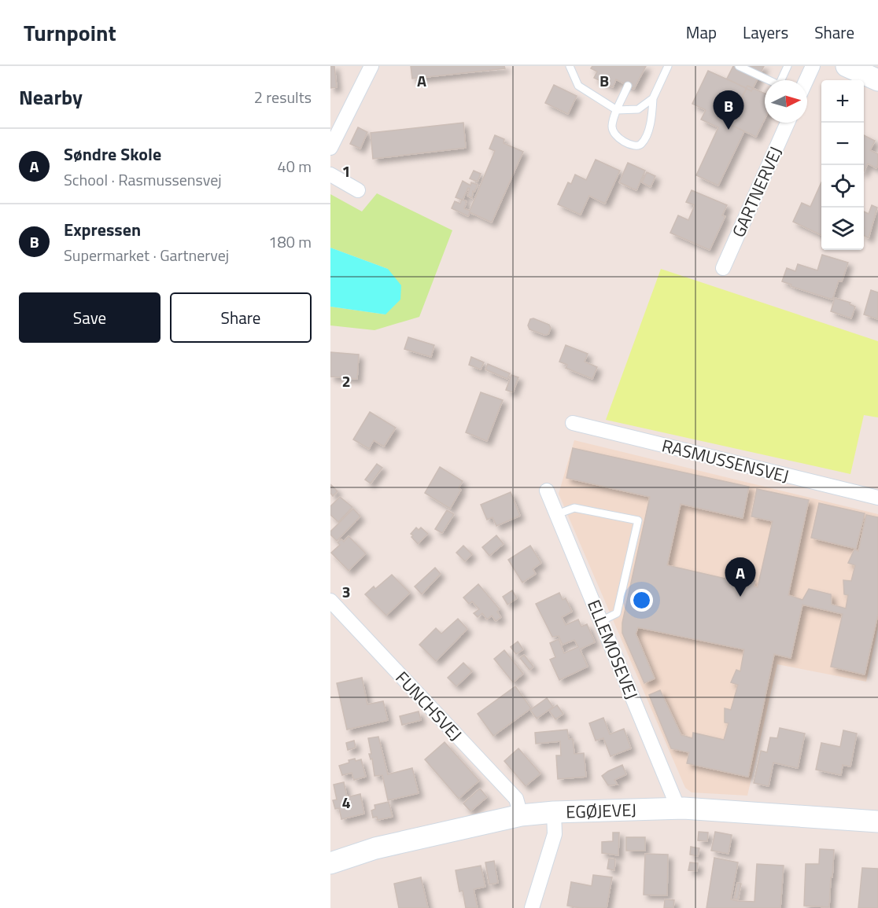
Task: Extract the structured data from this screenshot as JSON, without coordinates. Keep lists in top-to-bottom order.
{
  "streets": {
    "street": [
      "GARTNERVEJ",
      "RASMUSSENSVEJ",
      "ELLEMOSEVEJ",
      "FUNCHSVEJ",
      "EGØJEVEJ"
    ]
  },
  "crossings": [
    ["ELLEMOSEVEJ", "EGØJEVEJ"],
    ["FUNCHSVEJ", "EGØJEVEJ"]
  ],
  "north": "right",
  "page": {
    "header": "Turnpoint",
    "nav": ["Map", "Layers", "Share"],
    "heading": ["Nearby", "2 results"],
    "map_buttons": ["+", "−"],
    "pins": ["B", "A"],
    "list": [
      {
        "mark": "A",
        "name": "Søndre Skole",
        "note": "School · Rasmussensvej",
        "value": "40 m"
      },
      {
        "mark": "B",
        "name": "Expressen",
        "note": "Supermarket · Gartnervej",
        "value": "180 m"
      }
    ],
    "buttons": ["Save", "Share"]
  },
  "grid": {
    "columns": ["A", "B"],
    "rows": [
      "1",
      "2",
      "3",
      "4"
    ]
  }
}
